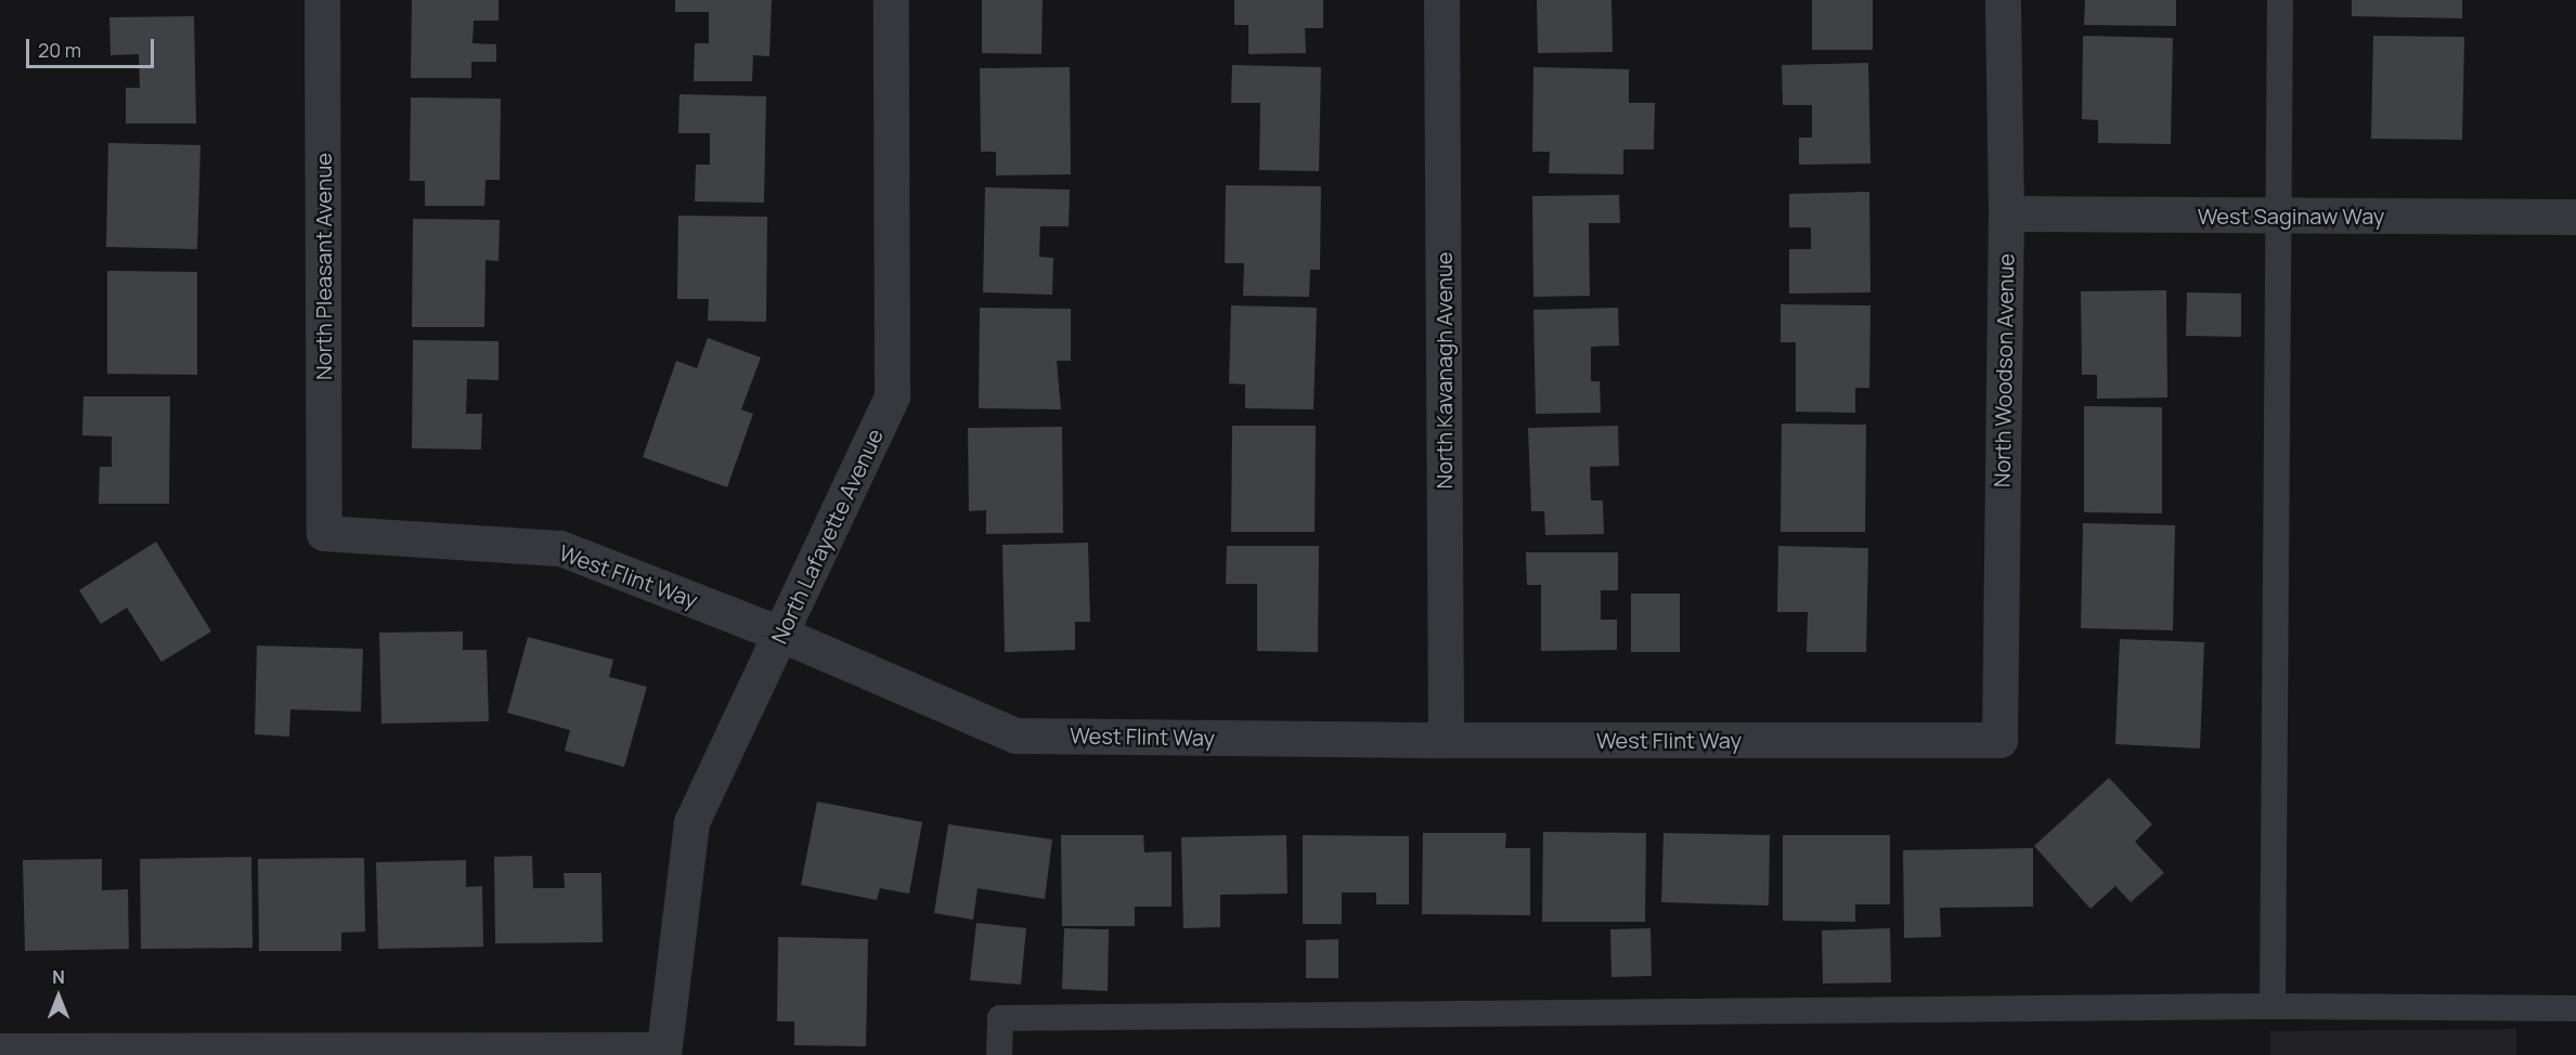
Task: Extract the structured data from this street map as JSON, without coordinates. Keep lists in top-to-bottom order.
{
  "streets": {
    "street": [
      "West Saginaw Way",
      "North Pleasant Avenue",
      "North Kavanagh Avenue",
      "North Woodson Avenue",
      "North Lafayette Avenue",
      "West Flint Way"
    ]
  },
  "crossings": [
    ["West Saginaw Way", "North Woodson Avenue"],
    ["North Pleasant Avenue", "West Flint Way"],
    ["North Kavanagh Avenue", "West Flint Way"],
    ["North Woodson Avenue", "West Flint Way"],
    ["North Lafayette Avenue", "West Flint Way"]
  ],
  "scale_bar": "20 m",
  "north": "top"
}
